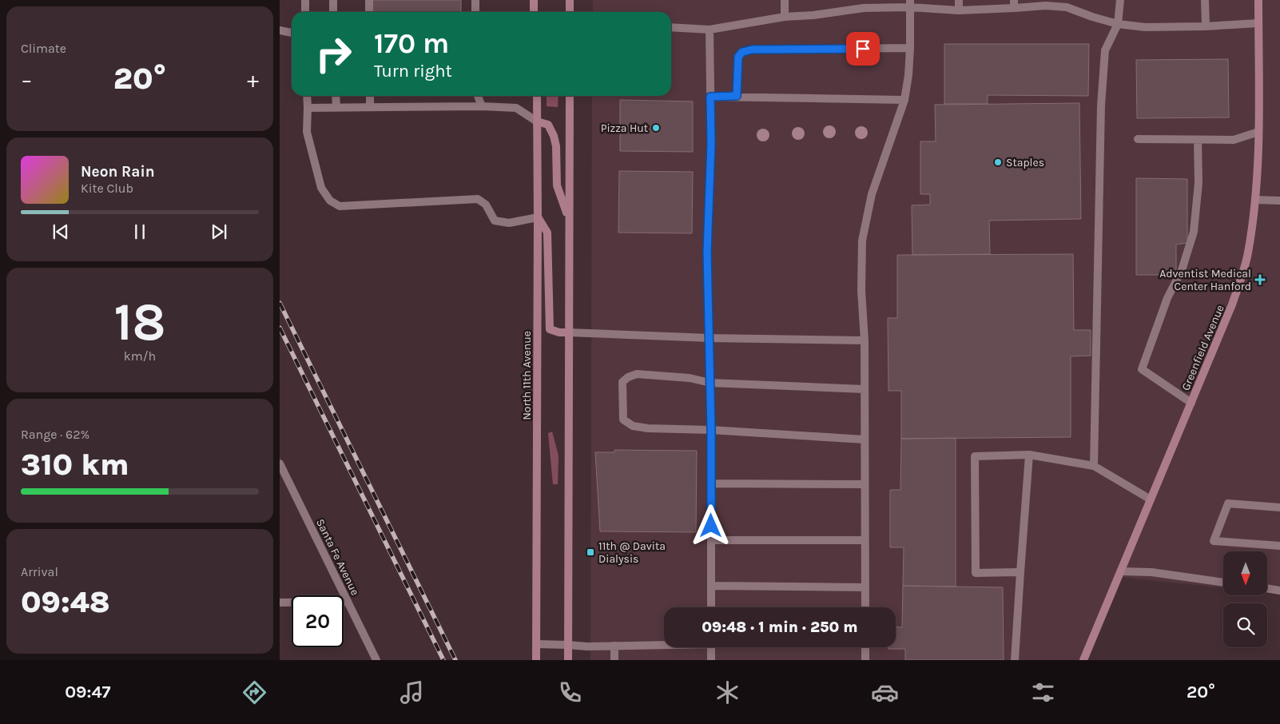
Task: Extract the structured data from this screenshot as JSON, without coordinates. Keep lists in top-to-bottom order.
{
  "streets": {
    "main road": ["Greenfield Avenue", "North 11th Avenue"],
    "street": ["Santa Fe Avenue"]
  },
  "places": {
    "other": ["Pizza Hut", "Staples"],
    "health": ["Adventist Medical Center Hanford"],
    "transit": ["11th @ Davita Dialysis"]
  },
  "north": "bottom",
  "page": {
    "tile": [
      "Climate",
      ["18", "km/h"],
      ["Range · 62%", "310 km"],
      ["Arrival", "09:48"]
    ],
    "turn": ["170 m", "Turn right"],
    "heat": ["−", "20°", "+"],
    "song": ["Neon Rain", "Kite Club"],
    "limit": "20",
    "trip": "09:48 · 1 min · 250 m",
    "tabs": ["09:47", "20°"]
  }
}
